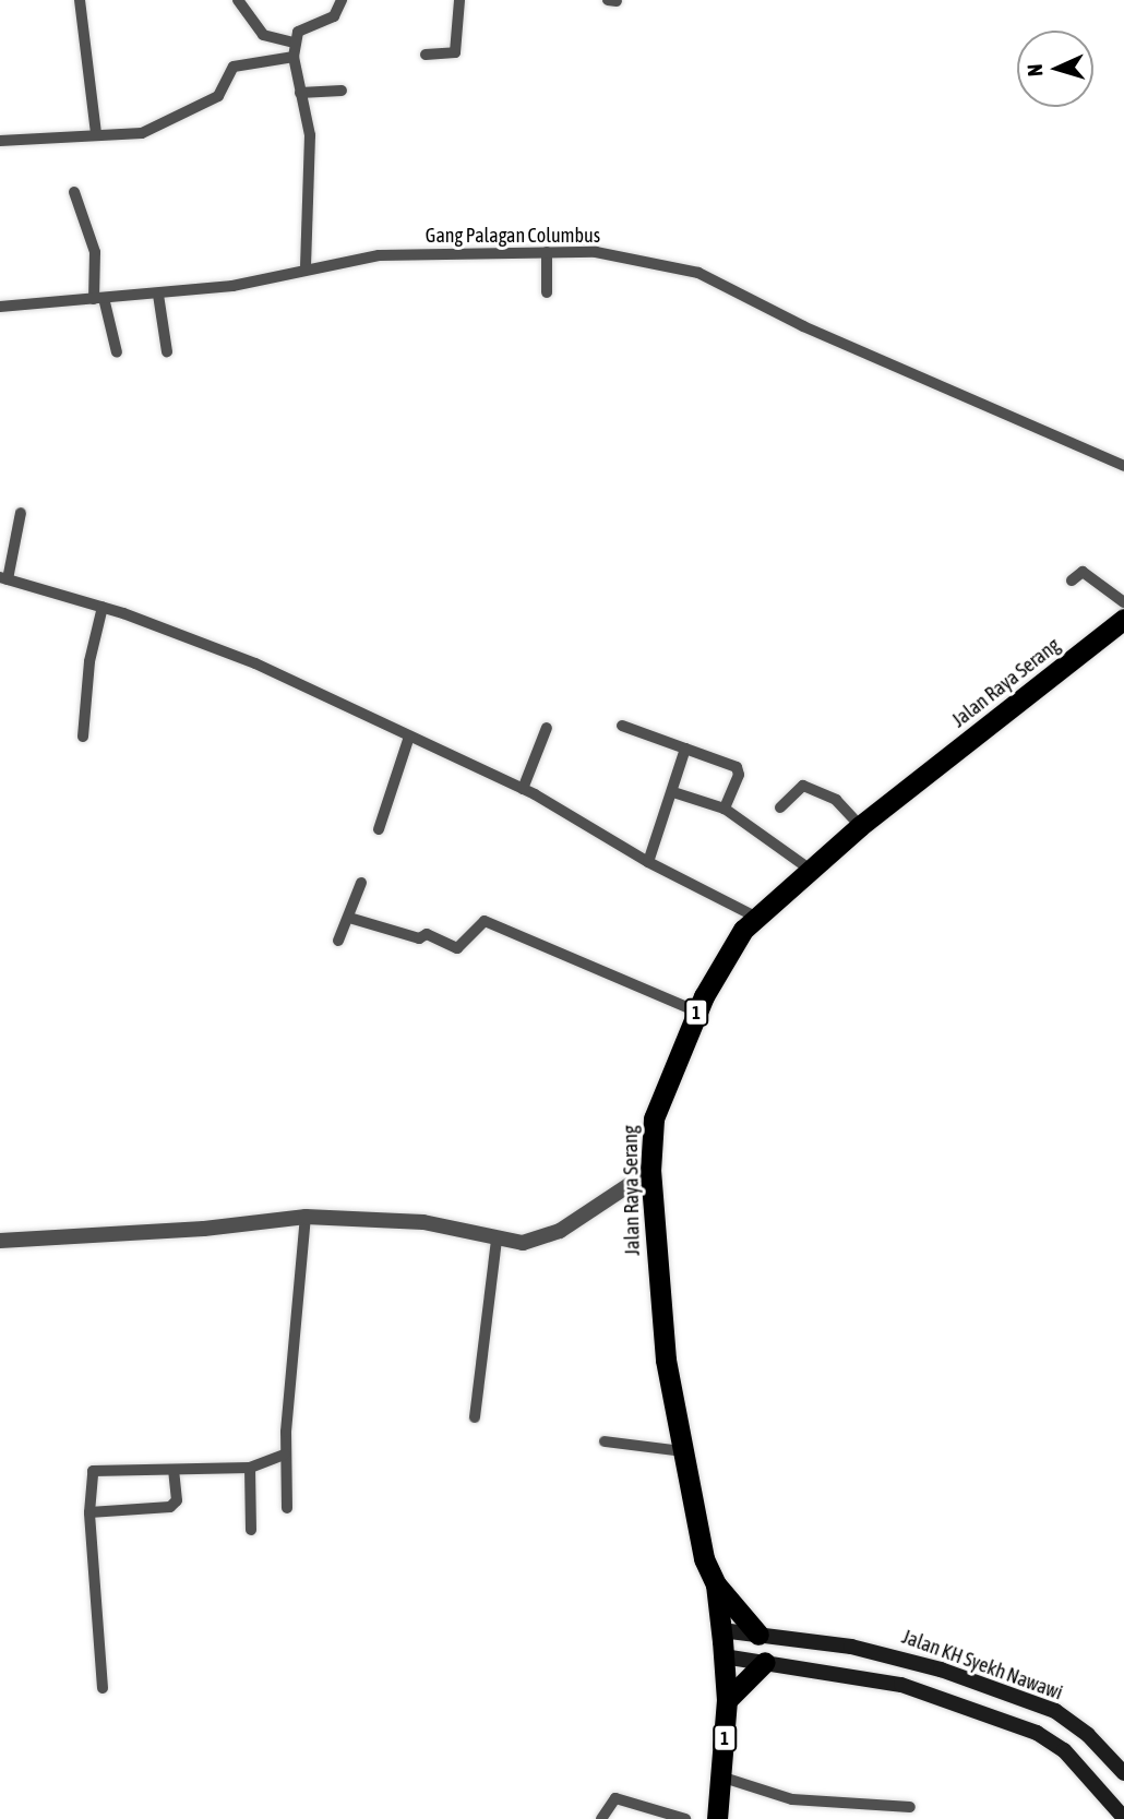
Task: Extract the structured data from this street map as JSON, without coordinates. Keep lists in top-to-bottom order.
{
  "streets": {
    "highway": ["Jalan Raya Serang", "1"],
    "main road": ["Jalan KH Syekh Nawawi"],
    "street": ["Gang Palagan Columbus"]
  },
  "crossings": [
    ["Jalan Raya Serang", "Jalan KH Syekh Nawawi"]
  ],
  "north": "left"
}
